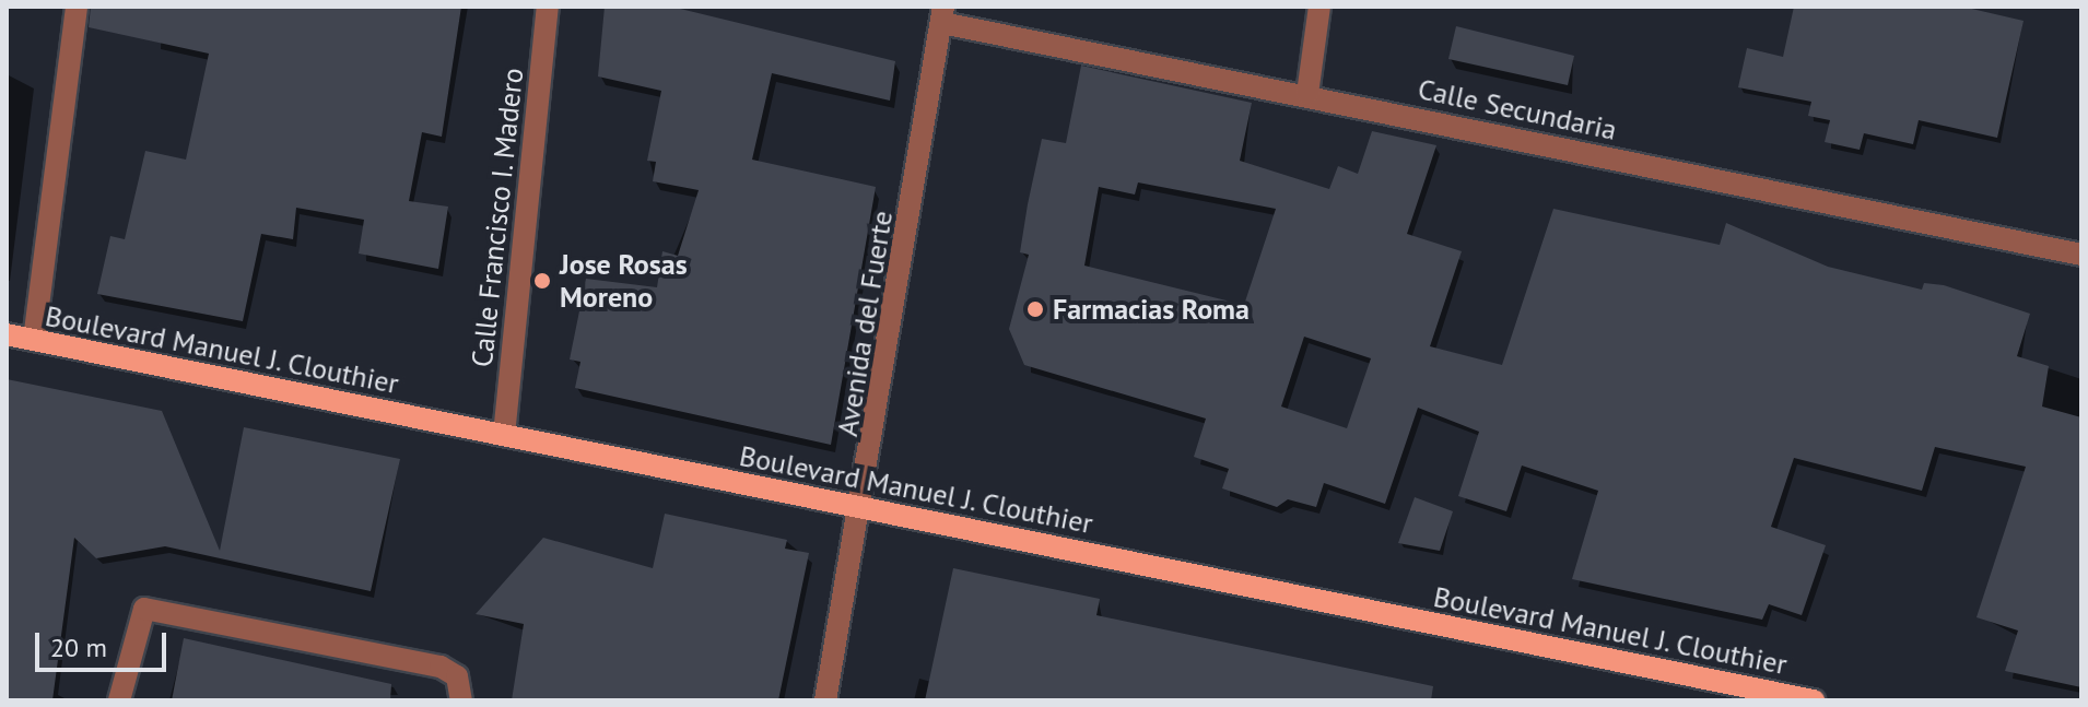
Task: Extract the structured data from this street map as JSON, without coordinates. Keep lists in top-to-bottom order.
{
  "streets": {
    "main road": ["Boulevard Manuel J. Clouthier"],
    "street": ["Calle Secundaria", "Calle Francisco I. Madero", "Avenida del Fuerte"]
  },
  "crossings": [
    ["Calle Secundaria", "Avenida del Fuerte"],
    ["Calle Francisco I. Madero", "Boulevard Manuel J. Clouthier"],
    ["Avenida del Fuerte", "Boulevard Manuel J. Clouthier"]
  ],
  "places": ["Jose Rosas Moreno", "Farmacias Roma"],
  "scale_bar": "20 m"
}
